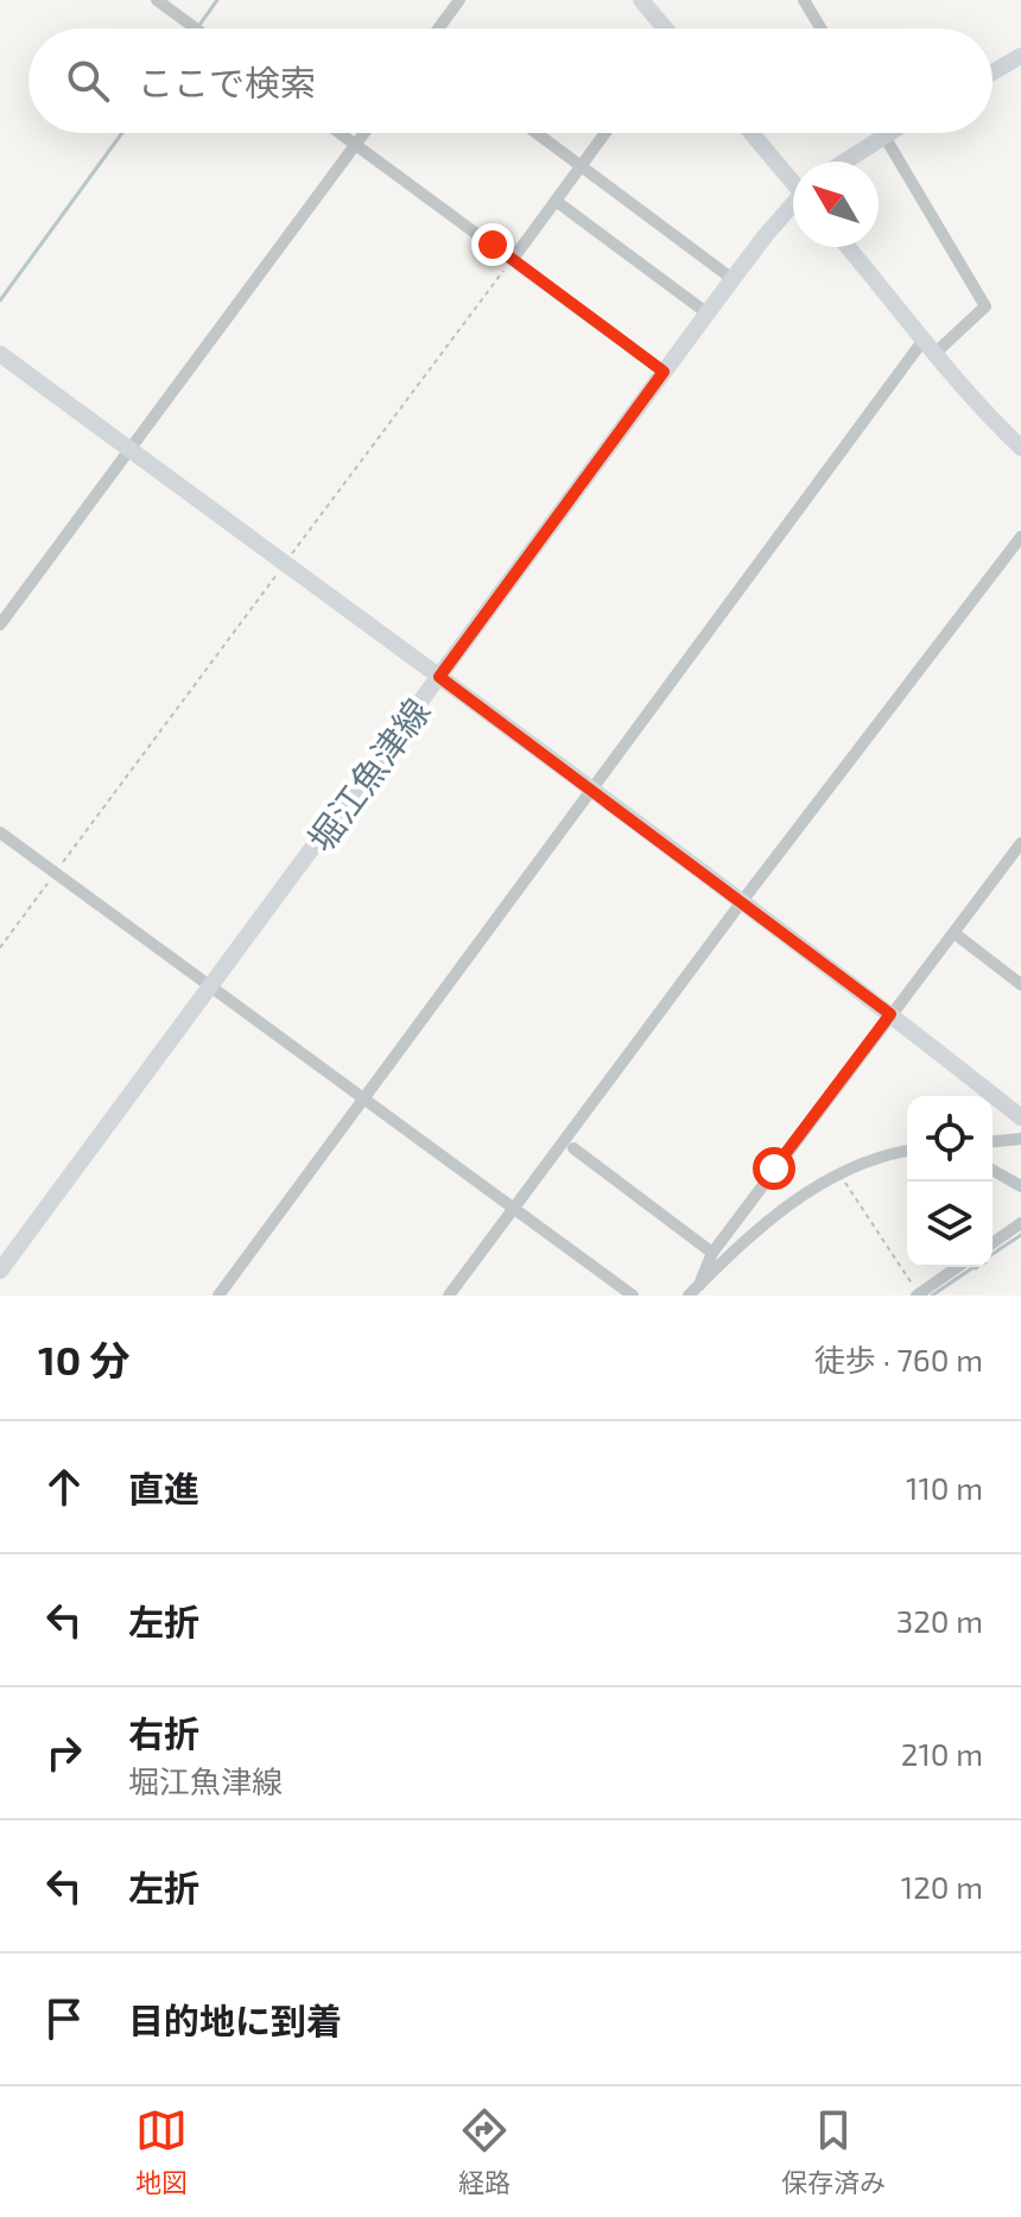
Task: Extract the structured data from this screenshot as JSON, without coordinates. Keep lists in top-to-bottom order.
{
  "streets": {
    "street": ["堀江魚津線"]
  },
  "north": "top left",
  "page": {
    "search": "ここで検索",
    "heading": ["10 分", "徒歩 · 760 m"],
    "list": [
      ["直進", "110 m"],
      ["左折", "320 m"],
      ["右折", "堀江魚津線", "210 m"],
      ["左折", "120 m"],
      "目的地に到着"
    ],
    "nav": ["地図", "経路", "保存済み"]
  }
}
